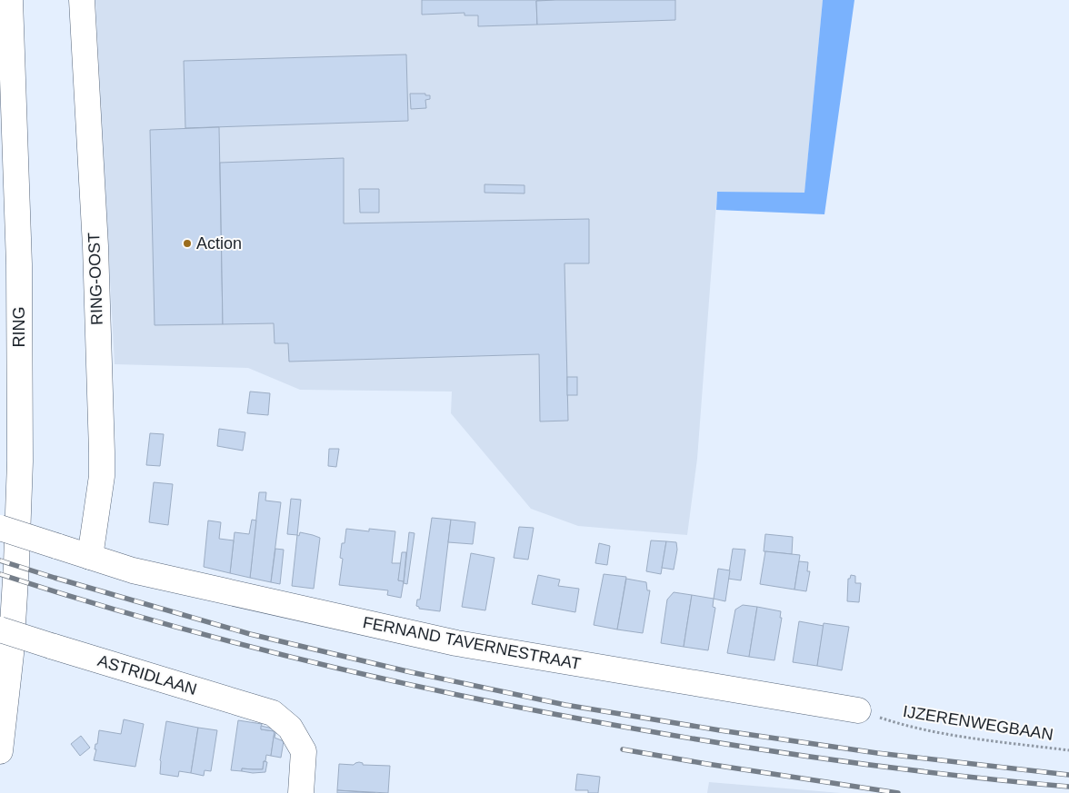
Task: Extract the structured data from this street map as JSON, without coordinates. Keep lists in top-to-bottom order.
{
  "streets": {
    "main road": [
      "RING-OOST",
      "RING",
      "FERNAND TAVERNESTRAAT",
      "ASTRIDLAAN"
    ],
    "path": ["IJZERENWEGBAAN"]
  },
  "crossings": [
    ["RING-OOST", "FERNAND TAVERNESTRAAT"],
    ["FERNAND TAVERNESTRAAT", "IJZERENWEGBAAN"]
  ],
  "places": ["Action"]
}
